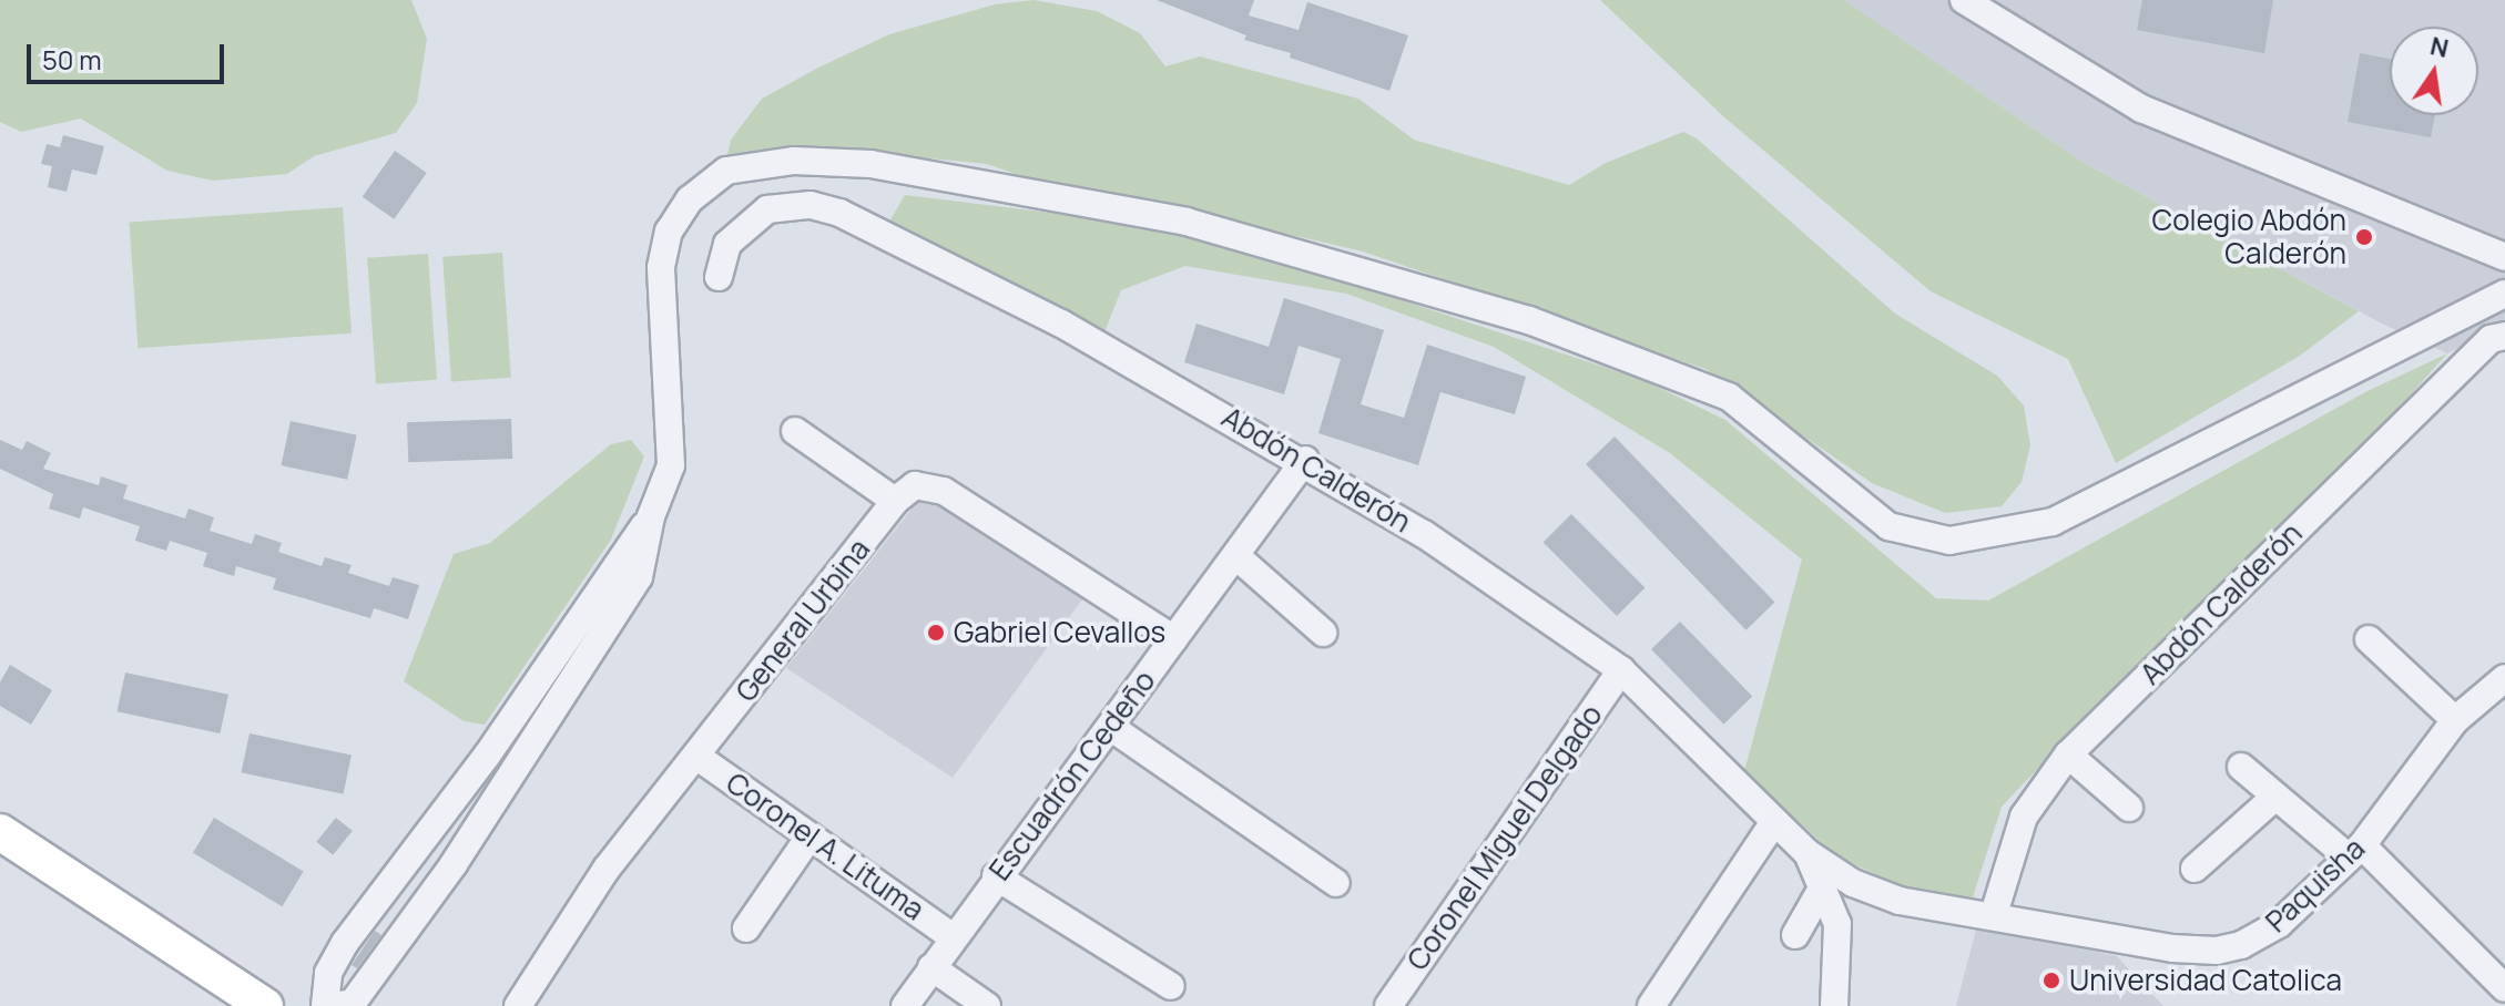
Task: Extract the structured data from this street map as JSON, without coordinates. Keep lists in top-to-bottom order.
{
  "streets": {
    "street": [
      "Abdón Calderón",
      "General Urbina",
      "Escuadrón Cedeño",
      "Coronel Miguel Delgado",
      "Coronel A. Lituma",
      "Paquisha"
    ]
  },
  "crossings": [
    ["Abdón Calderón", "Escuadrón Cedeño"],
    ["Abdón Calderón", "Coronel Miguel Delgado"],
    ["Abdón Calderón", "Paquisha"],
    ["General Urbina", "Coronel A. Lituma"],
    ["Escuadrón Cedeño", "Coronel A. Lituma"]
  ],
  "places": ["Colegio Abdón Calderón", "Gabriel Cevallos", "Universidad Catolica"],
  "scale_bar": "50 m",
  "north": "top"
}
